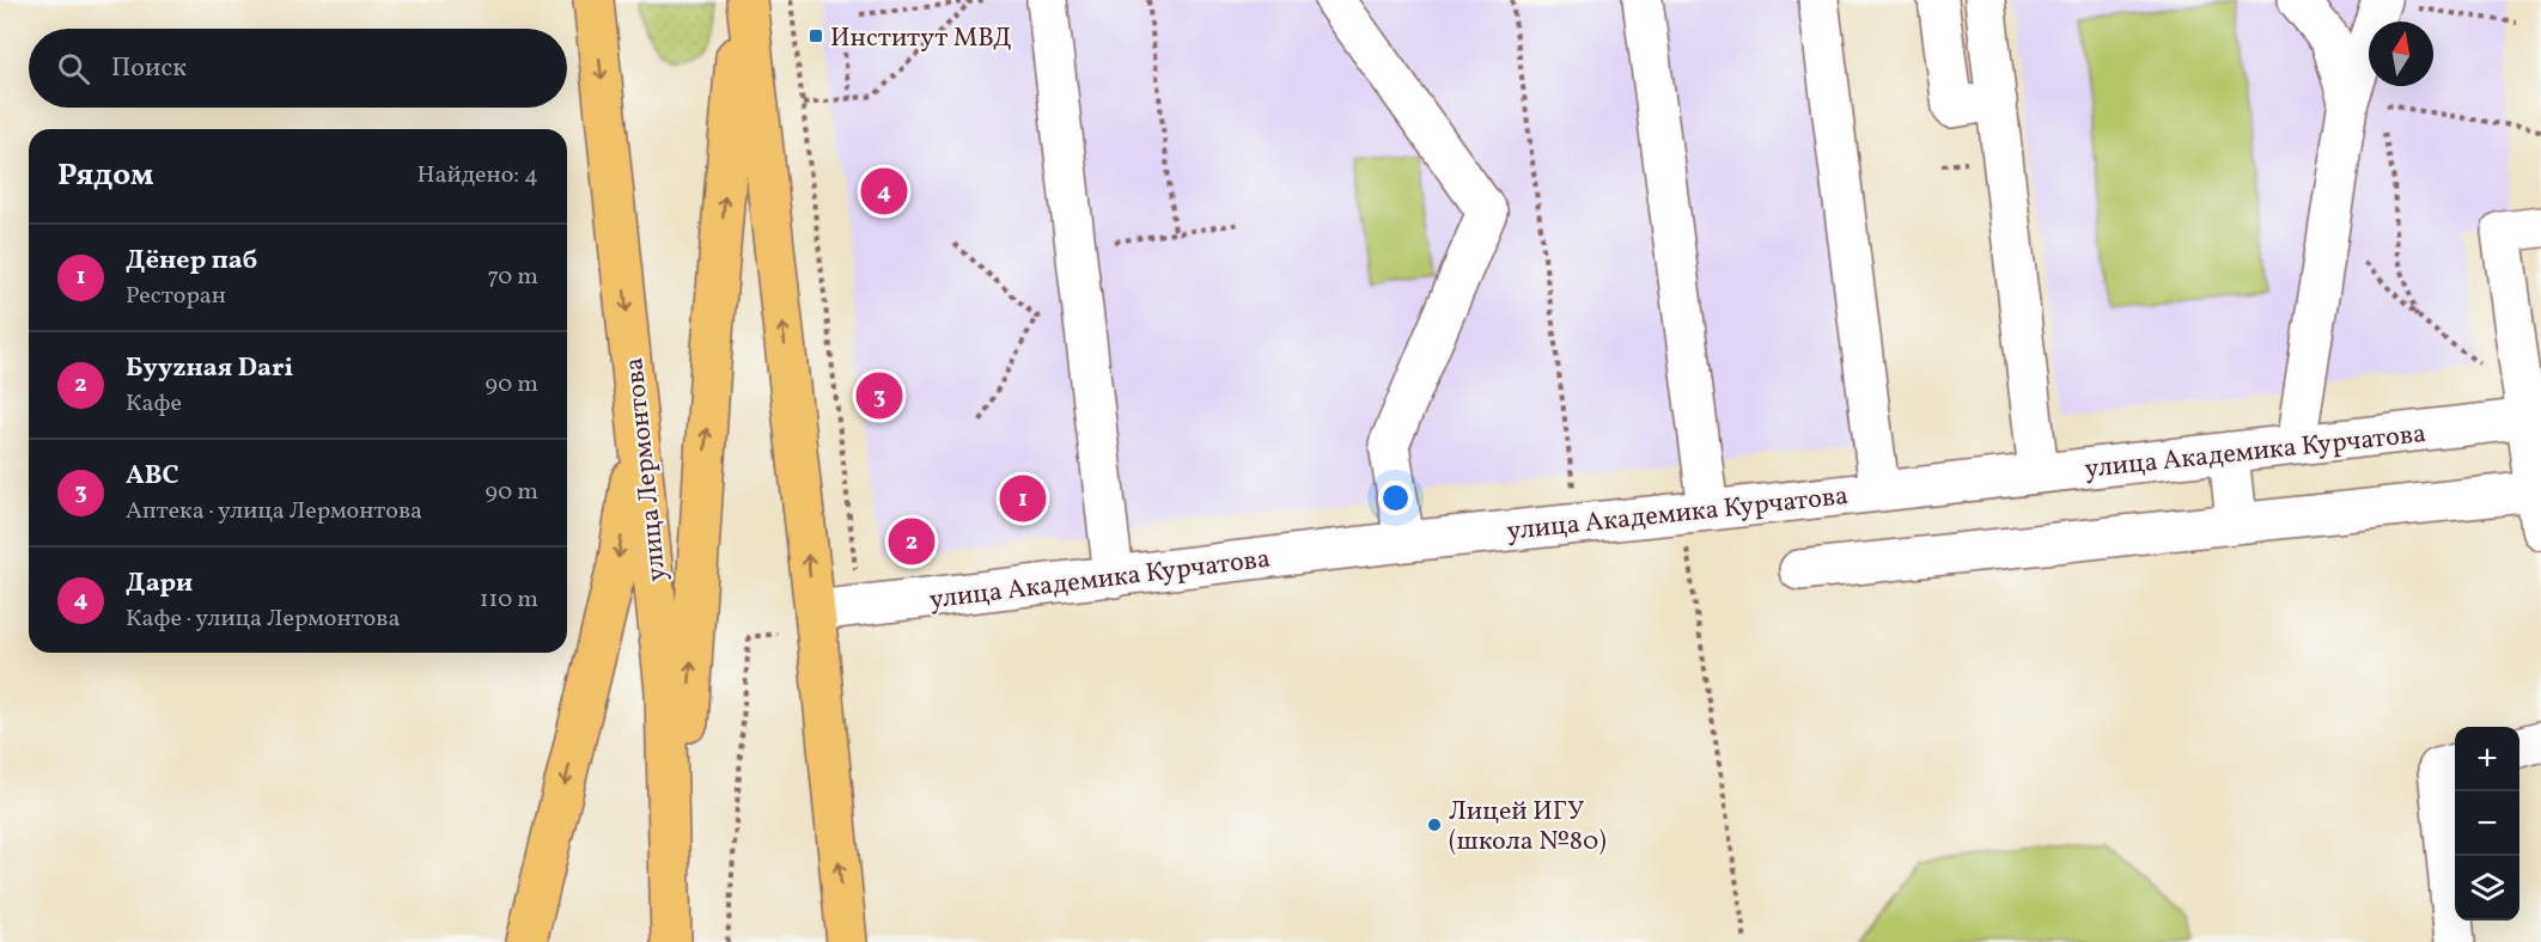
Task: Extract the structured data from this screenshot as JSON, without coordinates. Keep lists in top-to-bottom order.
{
  "streets": {
    "main road": ["улица Лермонтова"],
    "street": ["улица Академика Курчатова"]
  },
  "places": {
    "transit": ["Институт МВД"],
    "other": ["Лицей ИГУ (школа №80)"]
  },
  "north": "top",
  "page": {
    "search": "Поиск",
    "heading": ["Рядом", "Найдено: 4"],
    "pins": [
      "4",
      "3",
      "1",
      "2"
    ],
    "list": [
      {
        "mark": "1",
        "name": "Дёнер паб",
        "note": "Ресторан",
        "value": "70 m"
      },
      {
        "mark": "2",
        "name": "Бууzная Dari",
        "note": "Кафе",
        "value": "90 m"
      },
      {
        "mark": "3",
        "name": "ABC",
        "note": "Аптека · улица Лермонтова",
        "value": "90 m"
      },
      {
        "mark": "4",
        "name": "Дари",
        "note": "Кафе · улица Лермонтова",
        "value": "110 m"
      }
    ],
    "map_buttons": ["+", "−"]
  }
}
